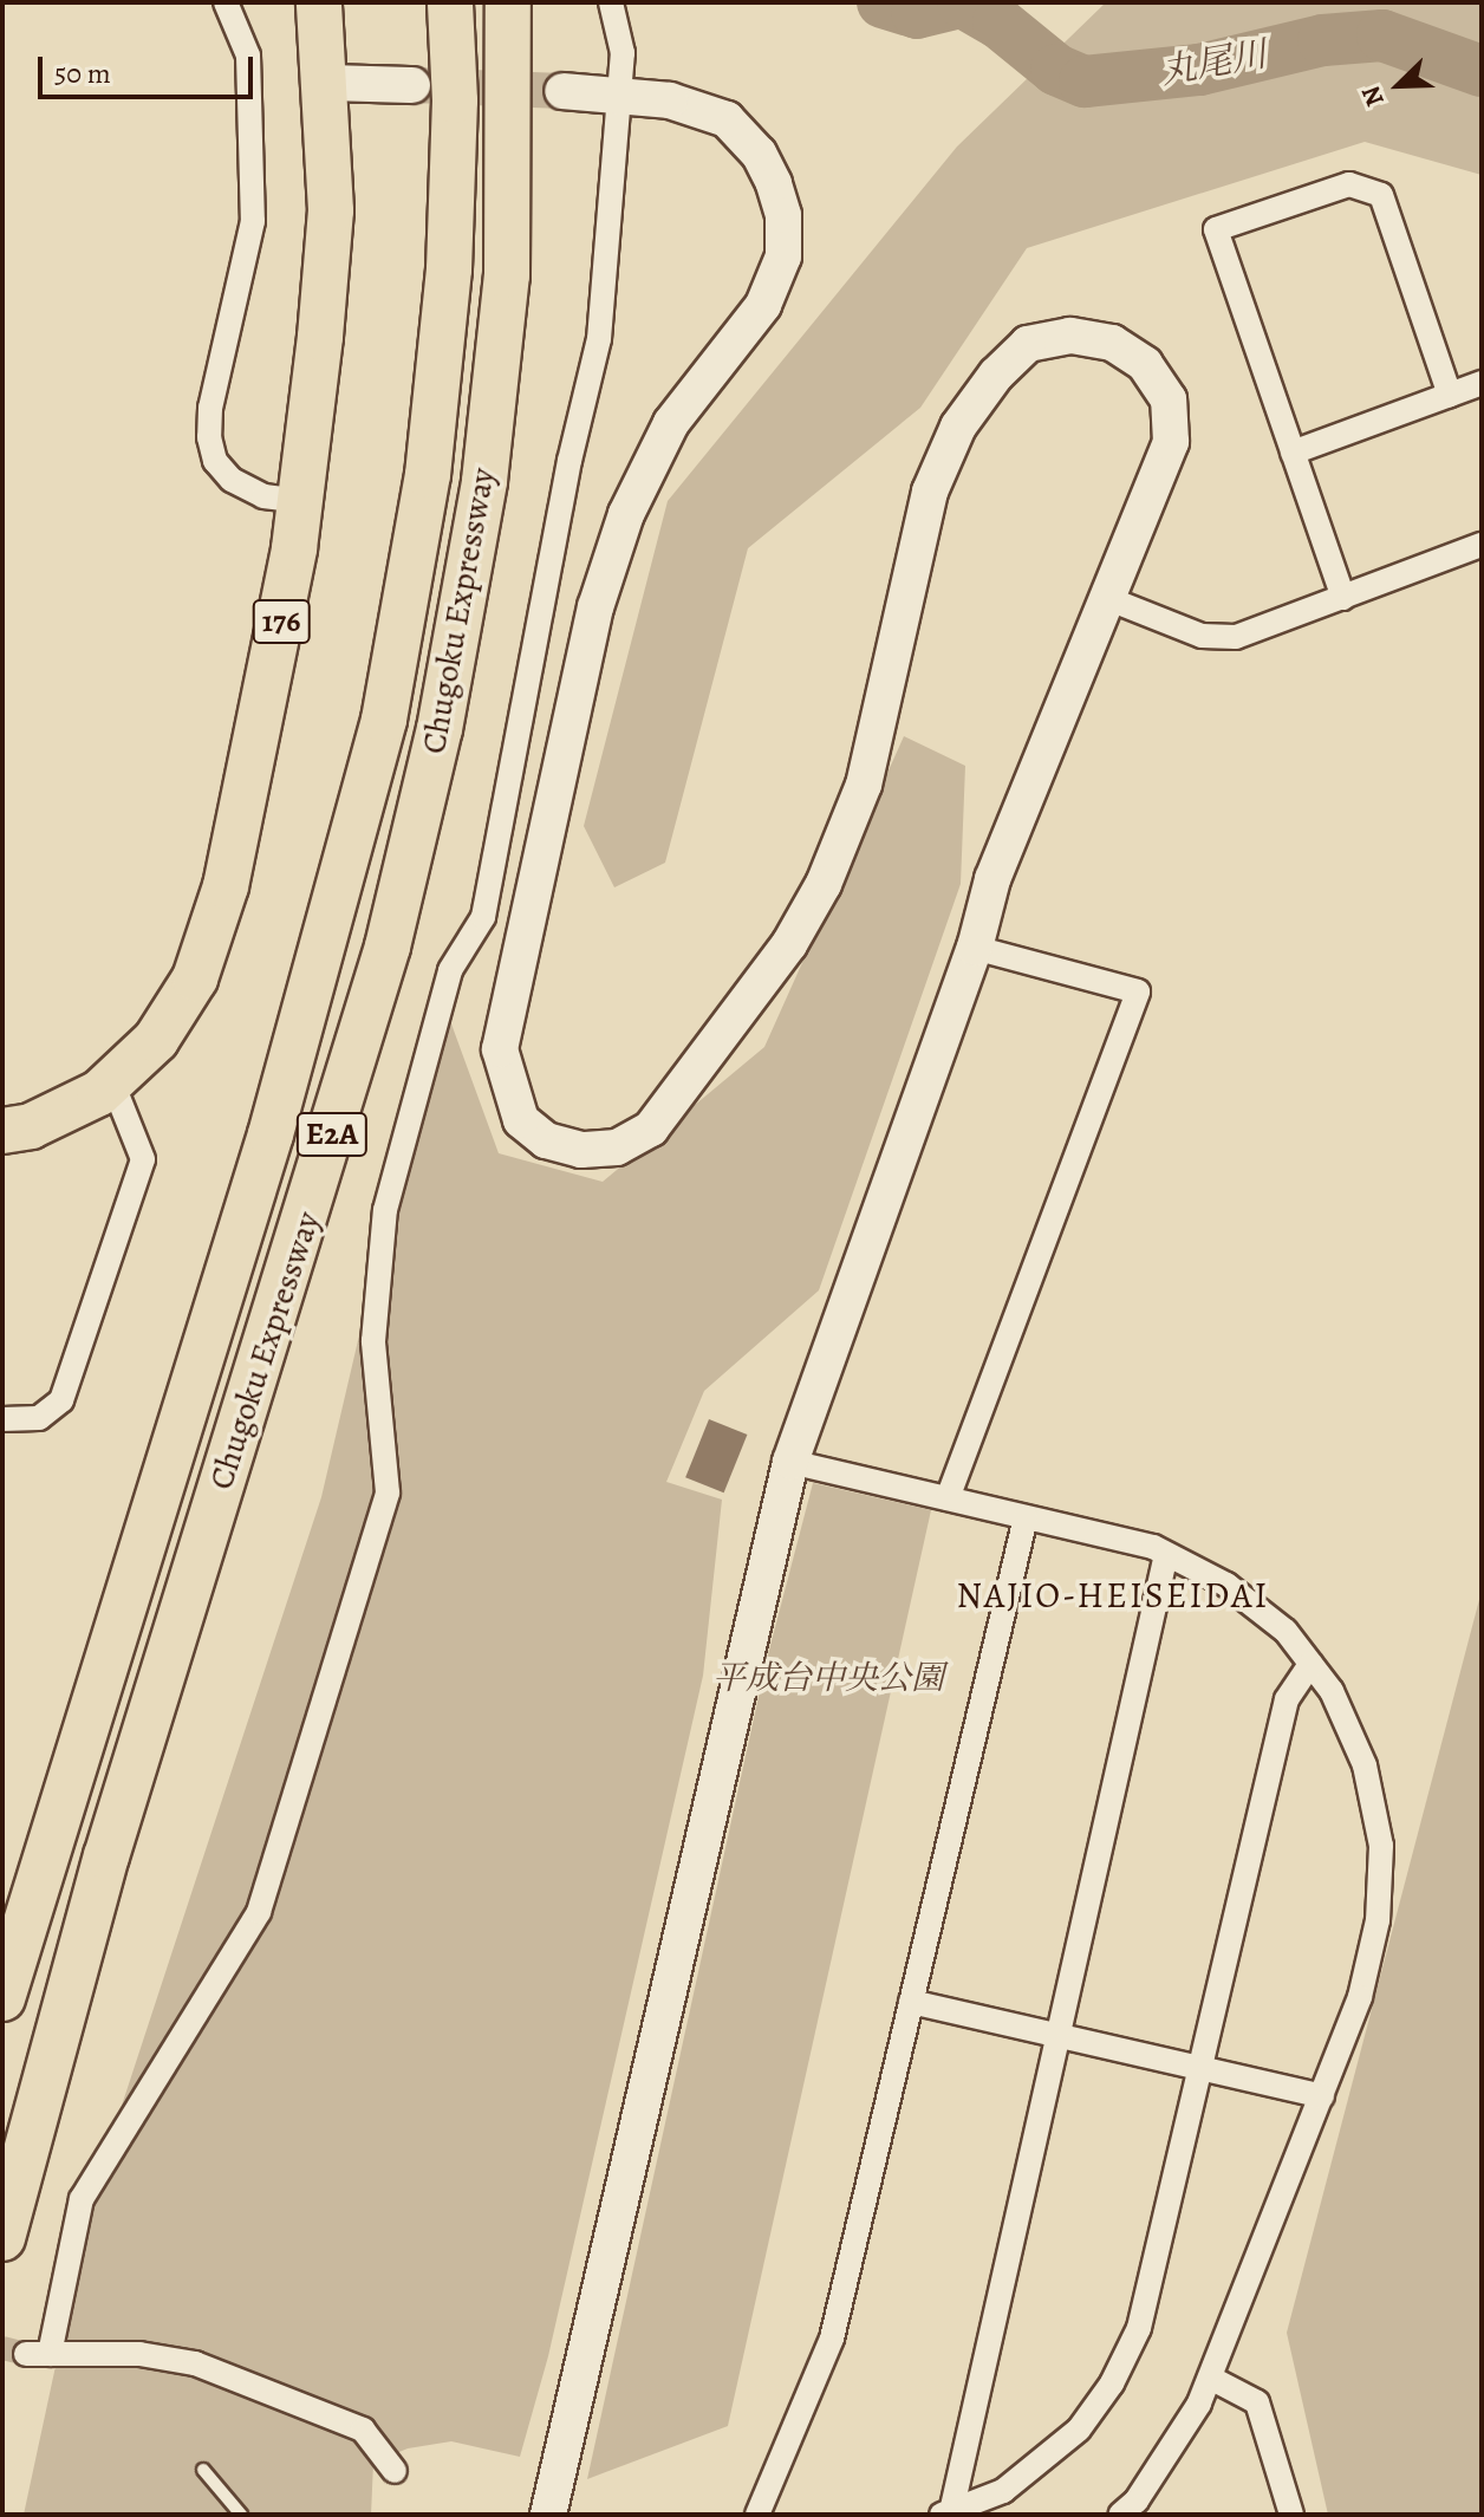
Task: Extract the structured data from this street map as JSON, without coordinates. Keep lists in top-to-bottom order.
{
  "streets": {
    "highway": ["Chugoku Expressway", "176", "E2A"]
  },
  "districts": ["NAJIO-HEISEIDAI"],
  "water": ["丸尾川"],
  "parks": ["平成台中央公園"],
  "scale_bar": "50 m",
  "north": "bottom left"
}
